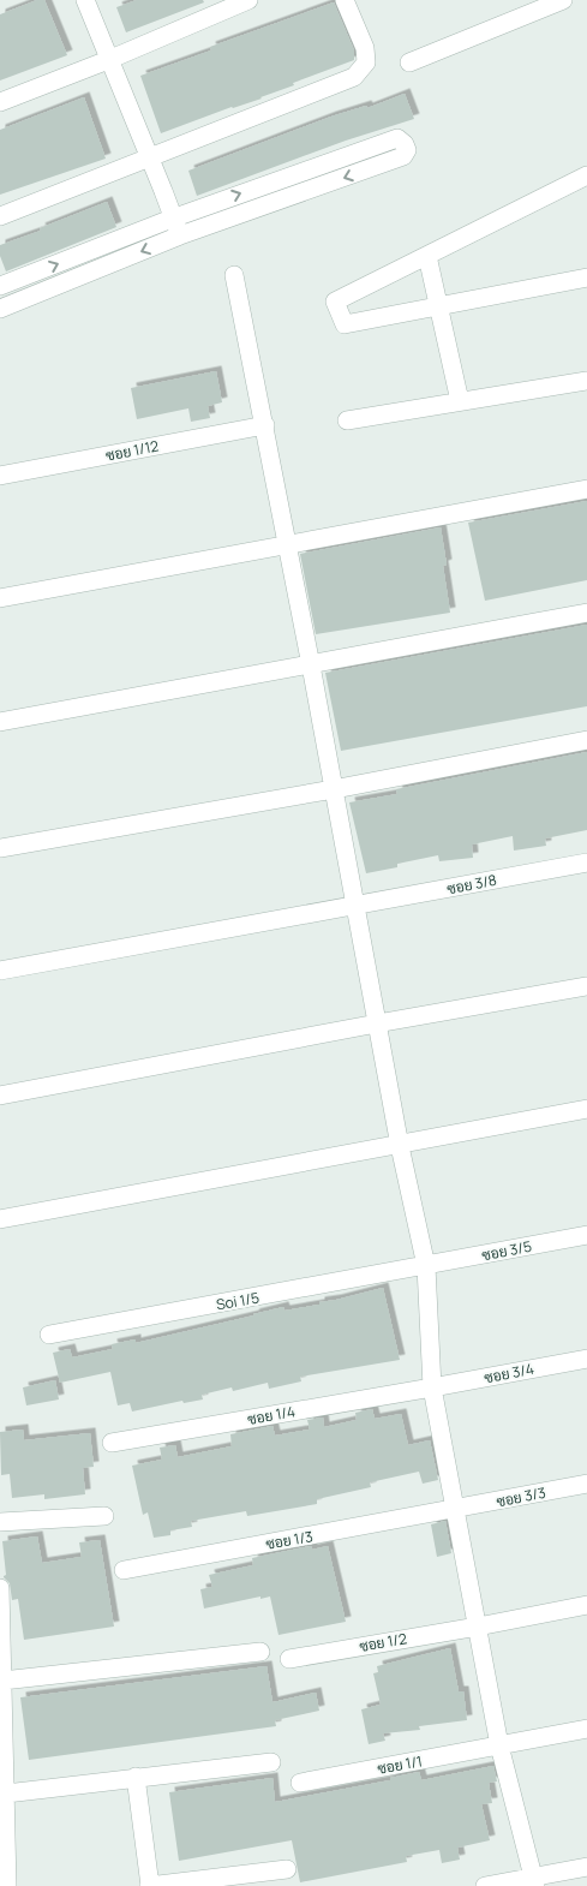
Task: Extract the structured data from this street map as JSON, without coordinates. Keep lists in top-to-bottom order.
{
  "streets": {
    "street": [
      "ซอย 1/12",
      "ซอย 3/8",
      "ซอย 3/5",
      "Soi 1/5",
      "ซอย 3/4",
      "ซอย 1/4",
      "ซอย 3/3",
      "ซอย 1/3",
      "ซอย 1/2",
      "ซอย 1/1"
    ]
  },
  "crossings": [
    ["ซอย 3/5", "Soi 1/5"],
    ["ซอย 3/4", "ซอย 1/4"],
    ["ซอย 3/3", "ซอย 1/3"]
  ]
}
